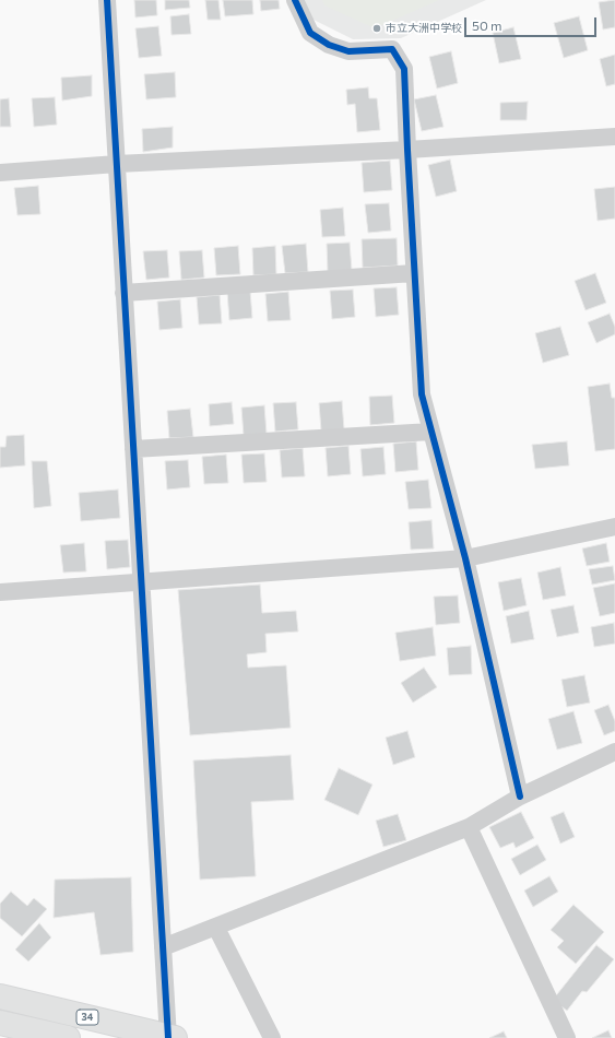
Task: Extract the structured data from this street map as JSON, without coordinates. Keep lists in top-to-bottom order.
{
  "streets": {
    "main road": ["34"]
  },
  "places": ["市立大洲中学校"],
  "scale_bar": "50 m"
}
